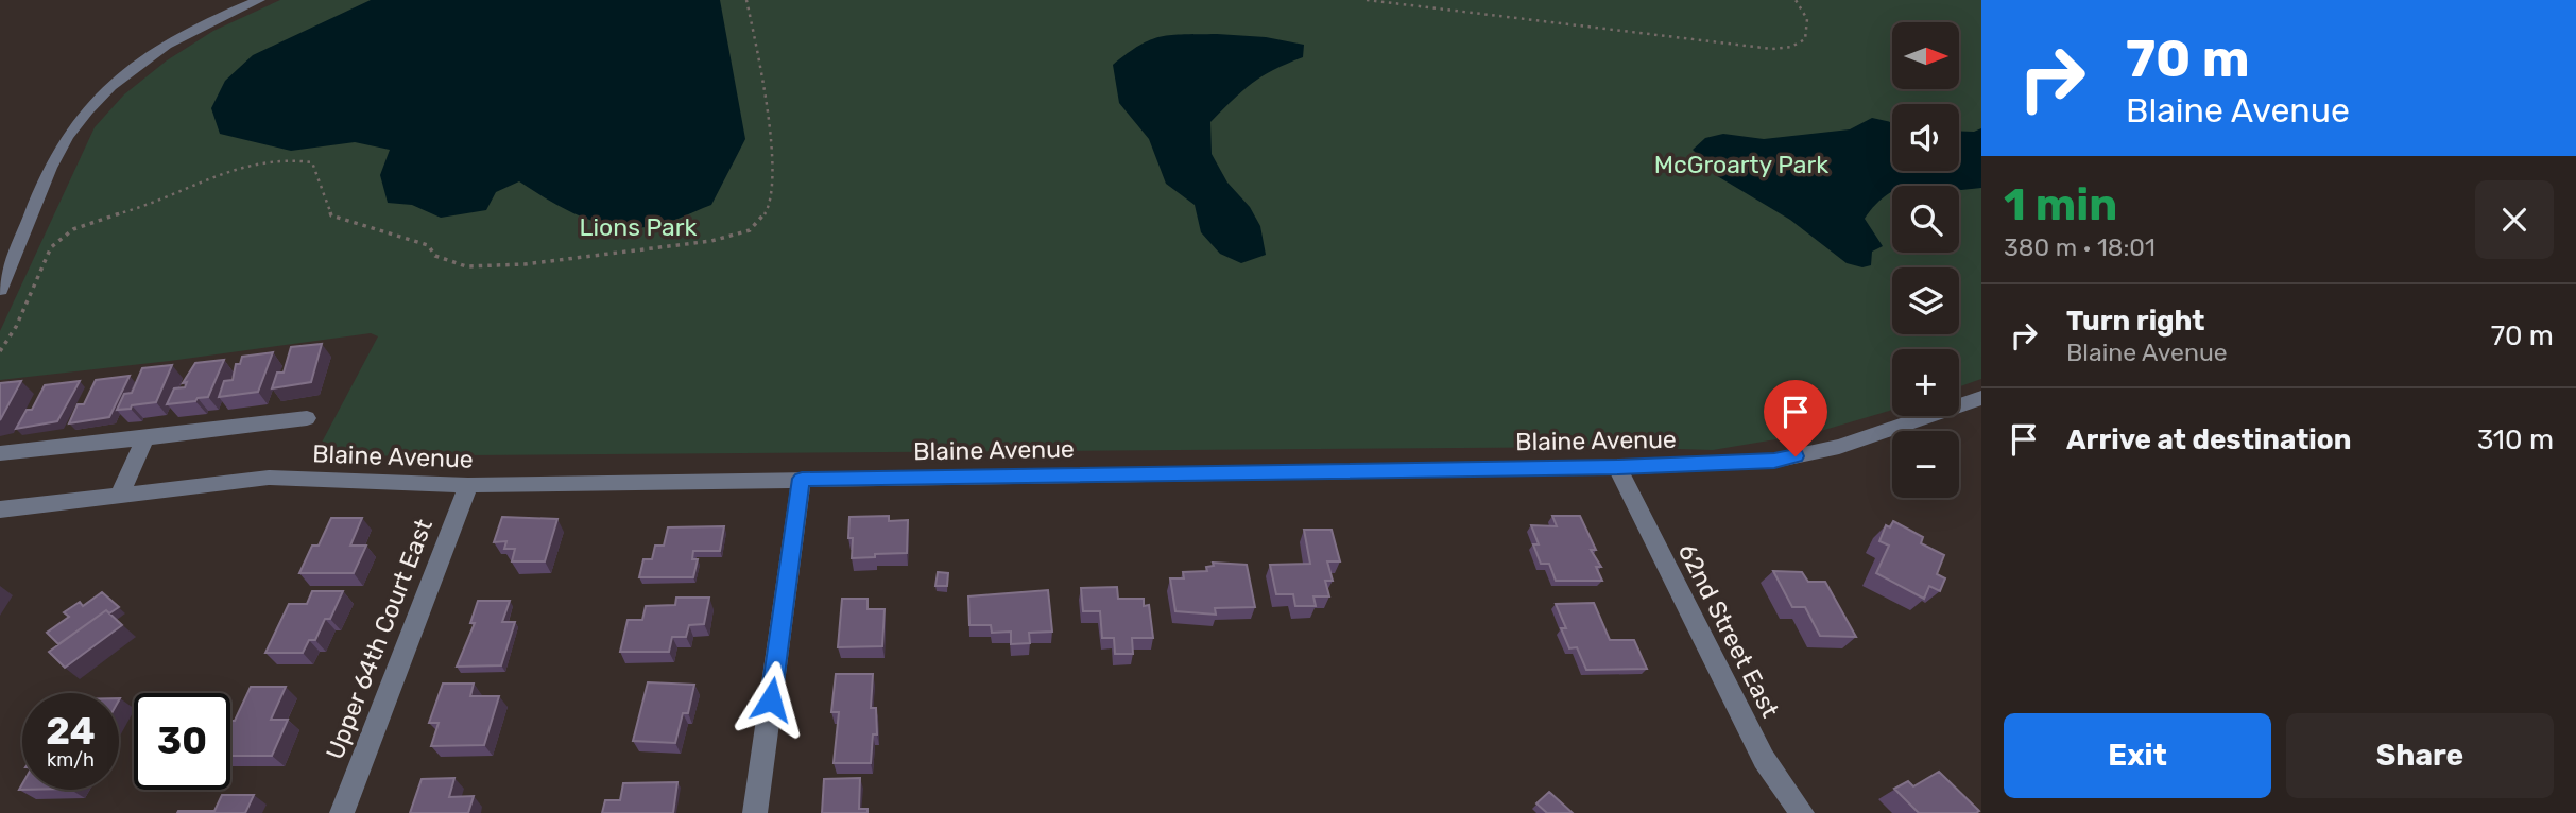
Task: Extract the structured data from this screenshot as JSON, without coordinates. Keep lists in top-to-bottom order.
{
  "streets": {
    "street": ["Blaine Avenue", "62nd Street East", "Upper 64th Court East"]
  },
  "crossings": [
    ["Blaine Avenue", "62nd Street East"],
    ["Blaine Avenue", "Upper 64th Court East"]
  ],
  "parks": ["McGroarty Park", "Lions Park"],
  "north": "right",
  "page": {
    "turn": ["70 m", "Blaine Avenue"],
    "map_buttons": ["+", "−"],
    "heading": ["1 min", "380 m · 18:01"],
    "list": [
      {
        "name": "Turn right",
        "note": "Blaine Avenue",
        "value": "70 m"
      },
      {
        "name": "Arrive at destination",
        "value": "310 m"
      }
    ],
    "speed": "24 km/h",
    "limit": "30",
    "buttons": ["Exit", "Share"]
  }
}
